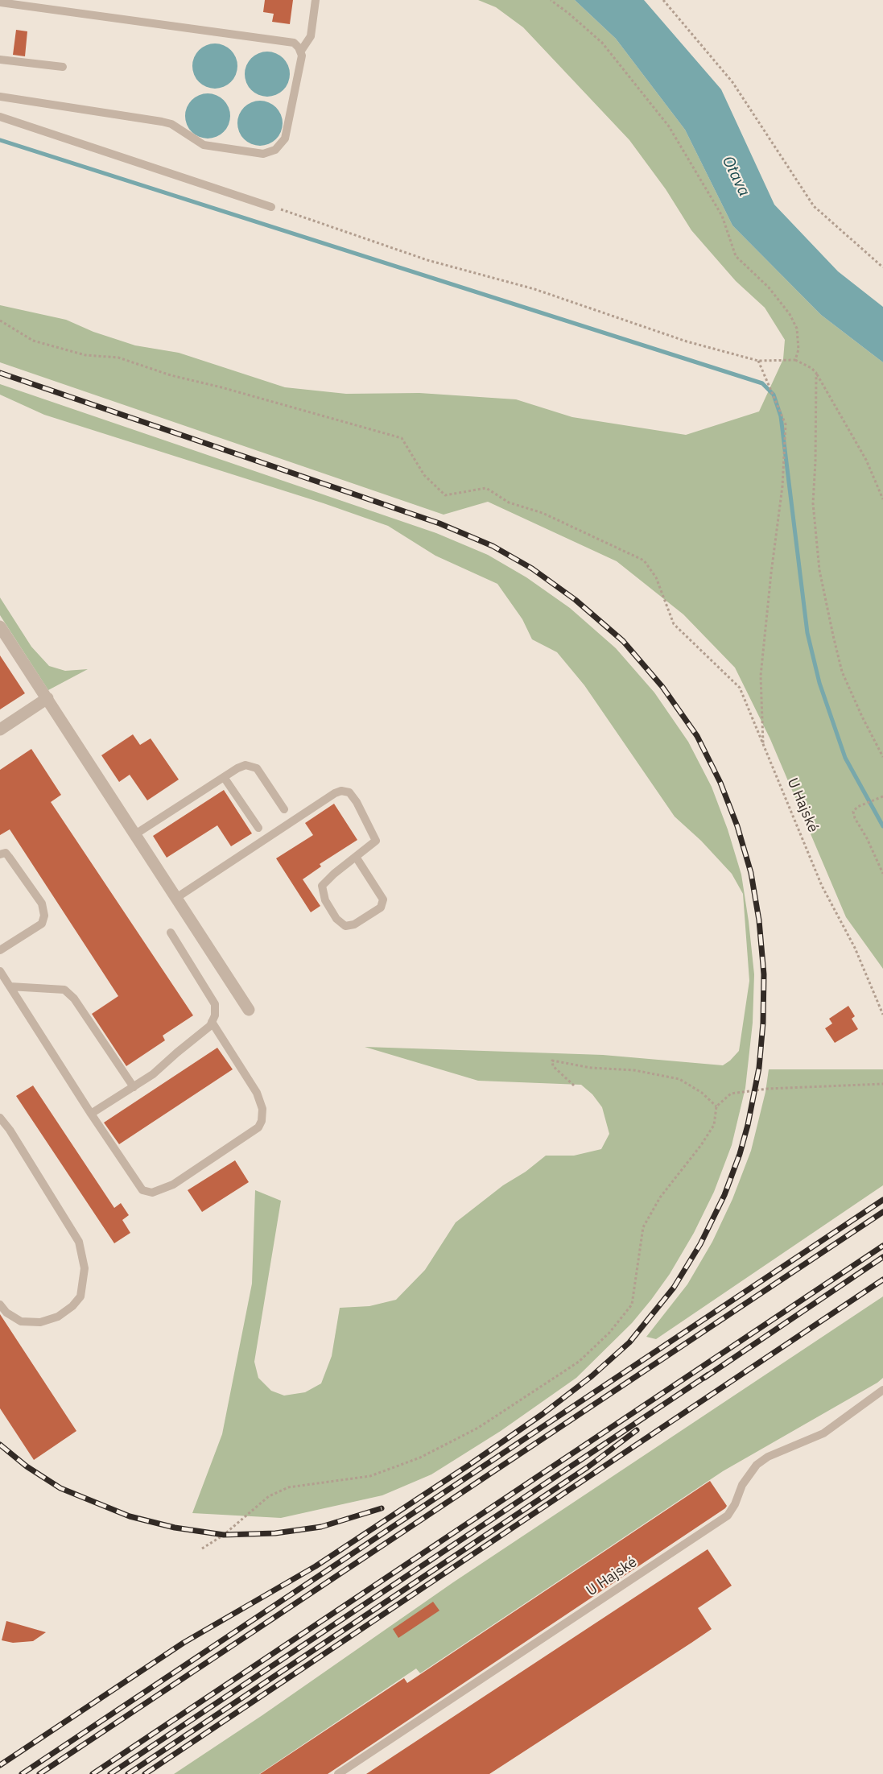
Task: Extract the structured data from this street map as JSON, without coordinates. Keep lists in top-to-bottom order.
{
  "streets": {
    "lane": ["U Hajské"]
  },
  "water": ["Otava"]
}
